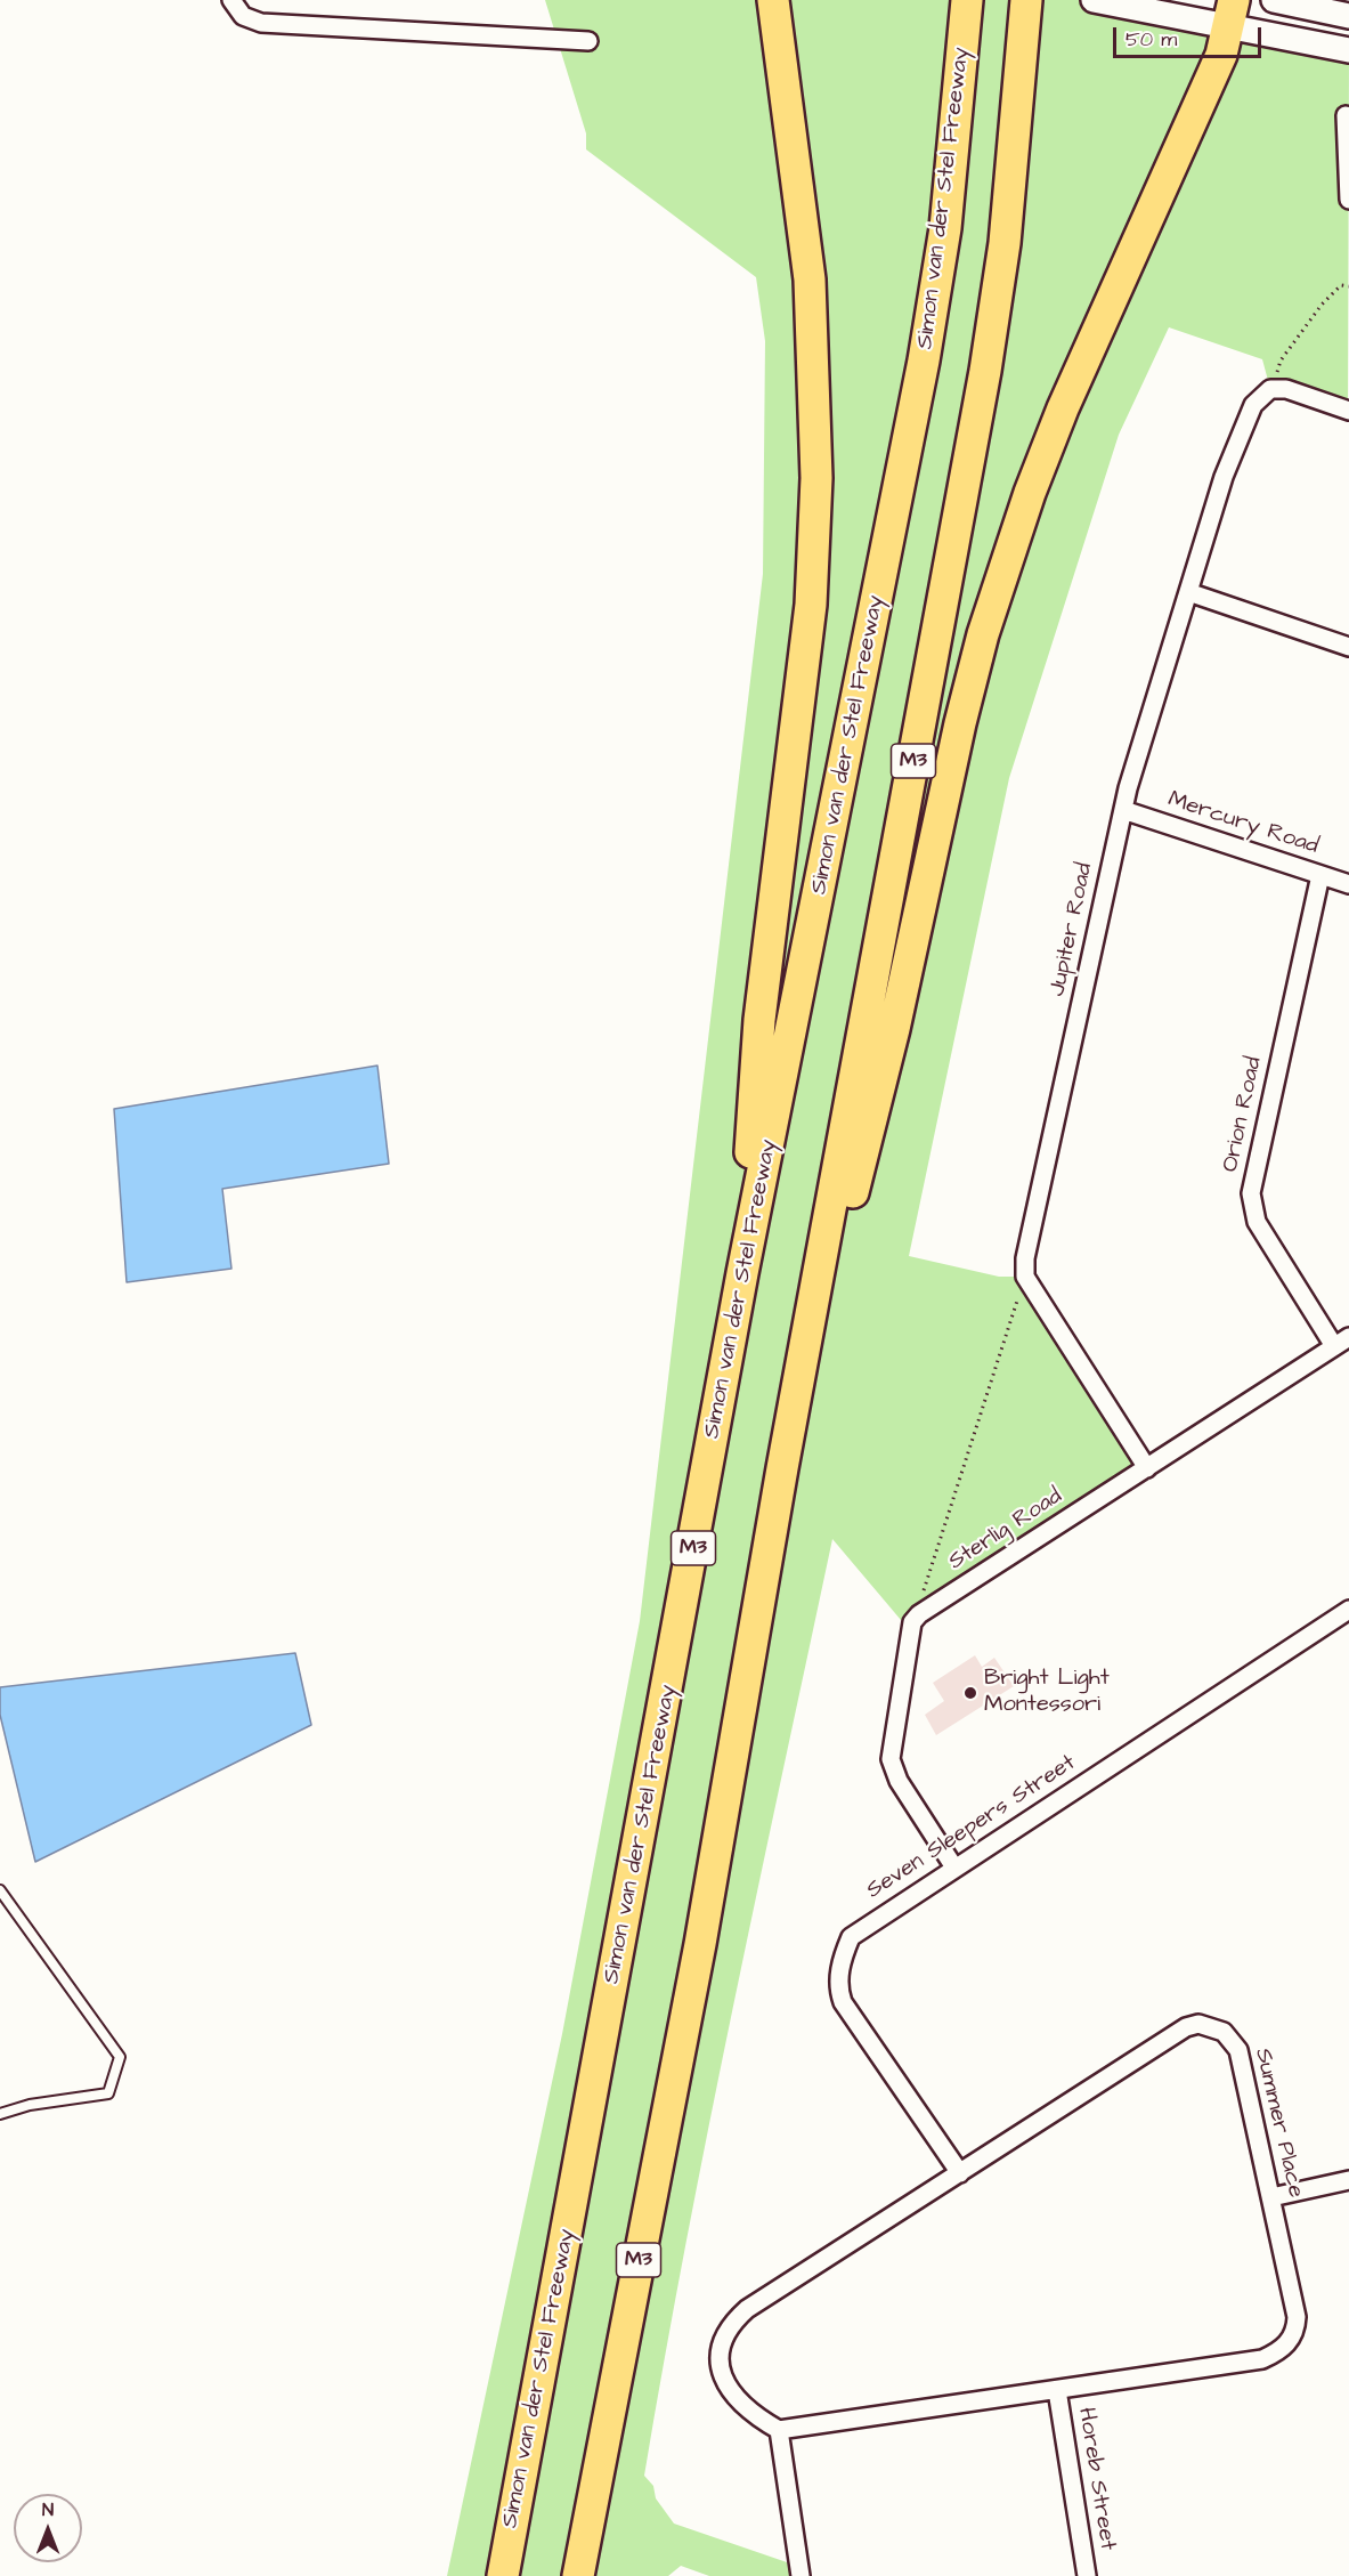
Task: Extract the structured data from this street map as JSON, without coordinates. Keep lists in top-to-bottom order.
{
  "streets": {
    "highway": ["Simon van der Stel Freeway", "M3"],
    "street": [
      "Mercury Road",
      "Jupiter Road",
      "Orion Road",
      "Sterlig Road",
      "Seven Sleepers Street",
      "Summer Place",
      "Horeb Street"
    ]
  },
  "crossings": [
    ["Mercury Road", "Jupiter Road"],
    ["Mercury Road", "Orion Road"],
    ["Orion Road", "Sterlig Road"],
    ["Seven Sleepers Street", "Summer Place"],
    ["Summer Place", "Horeb Street"]
  ],
  "places": ["Bright Light Montessori"],
  "scale_bar": "50 m",
  "north": "top"
}
